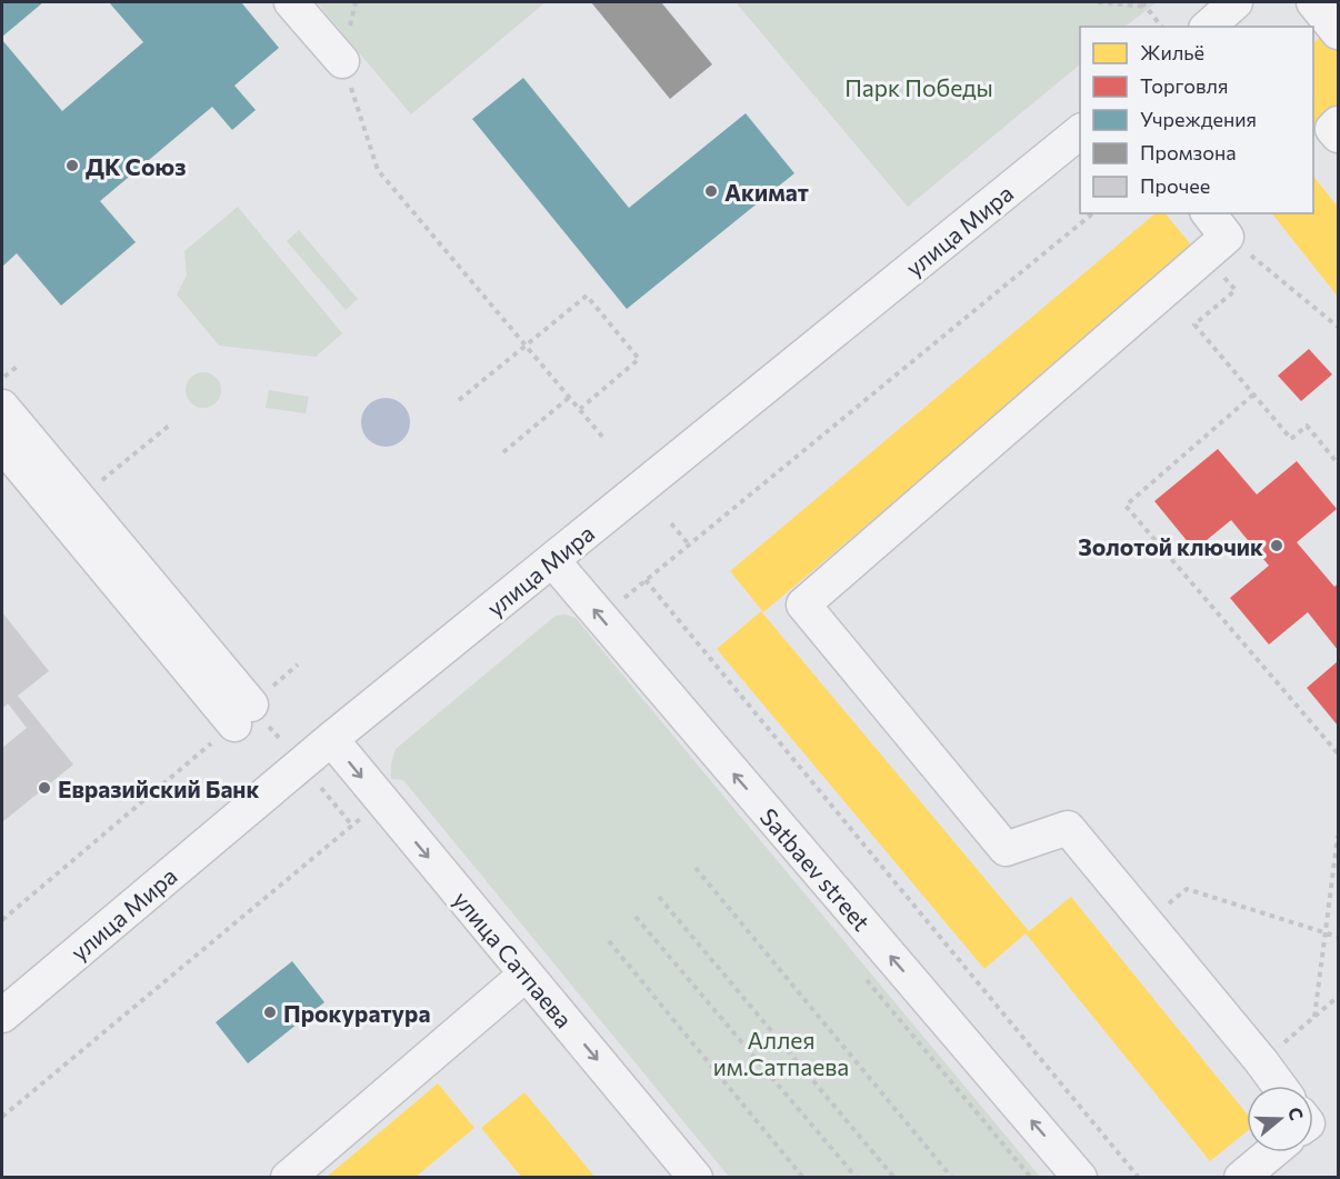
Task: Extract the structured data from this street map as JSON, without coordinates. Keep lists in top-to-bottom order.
{
  "streets": {
    "street": ["улица Мира", "Satbaev street", "улица Сатпаева"]
  },
  "crossings": [
    ["улица Мира", "Satbaev street"],
    ["улица Мира", "улица Сатпаева"]
  ],
  "one_way": ["Satbaev street", "улица Сатпаева"],
  "parks": ["Парк Победы", "Аллея им.Сатпаева"],
  "places": [
    "ДК Союз",
    "Акимат",
    "Золотой ключик",
    "Евразийский Банк",
    "Прокуратура"
  ],
  "legend": [
    "Жильё",
    "Торговля",
    "Учреждения",
    "Промзона",
    "Прочее"
  ],
  "north": "right"
}
